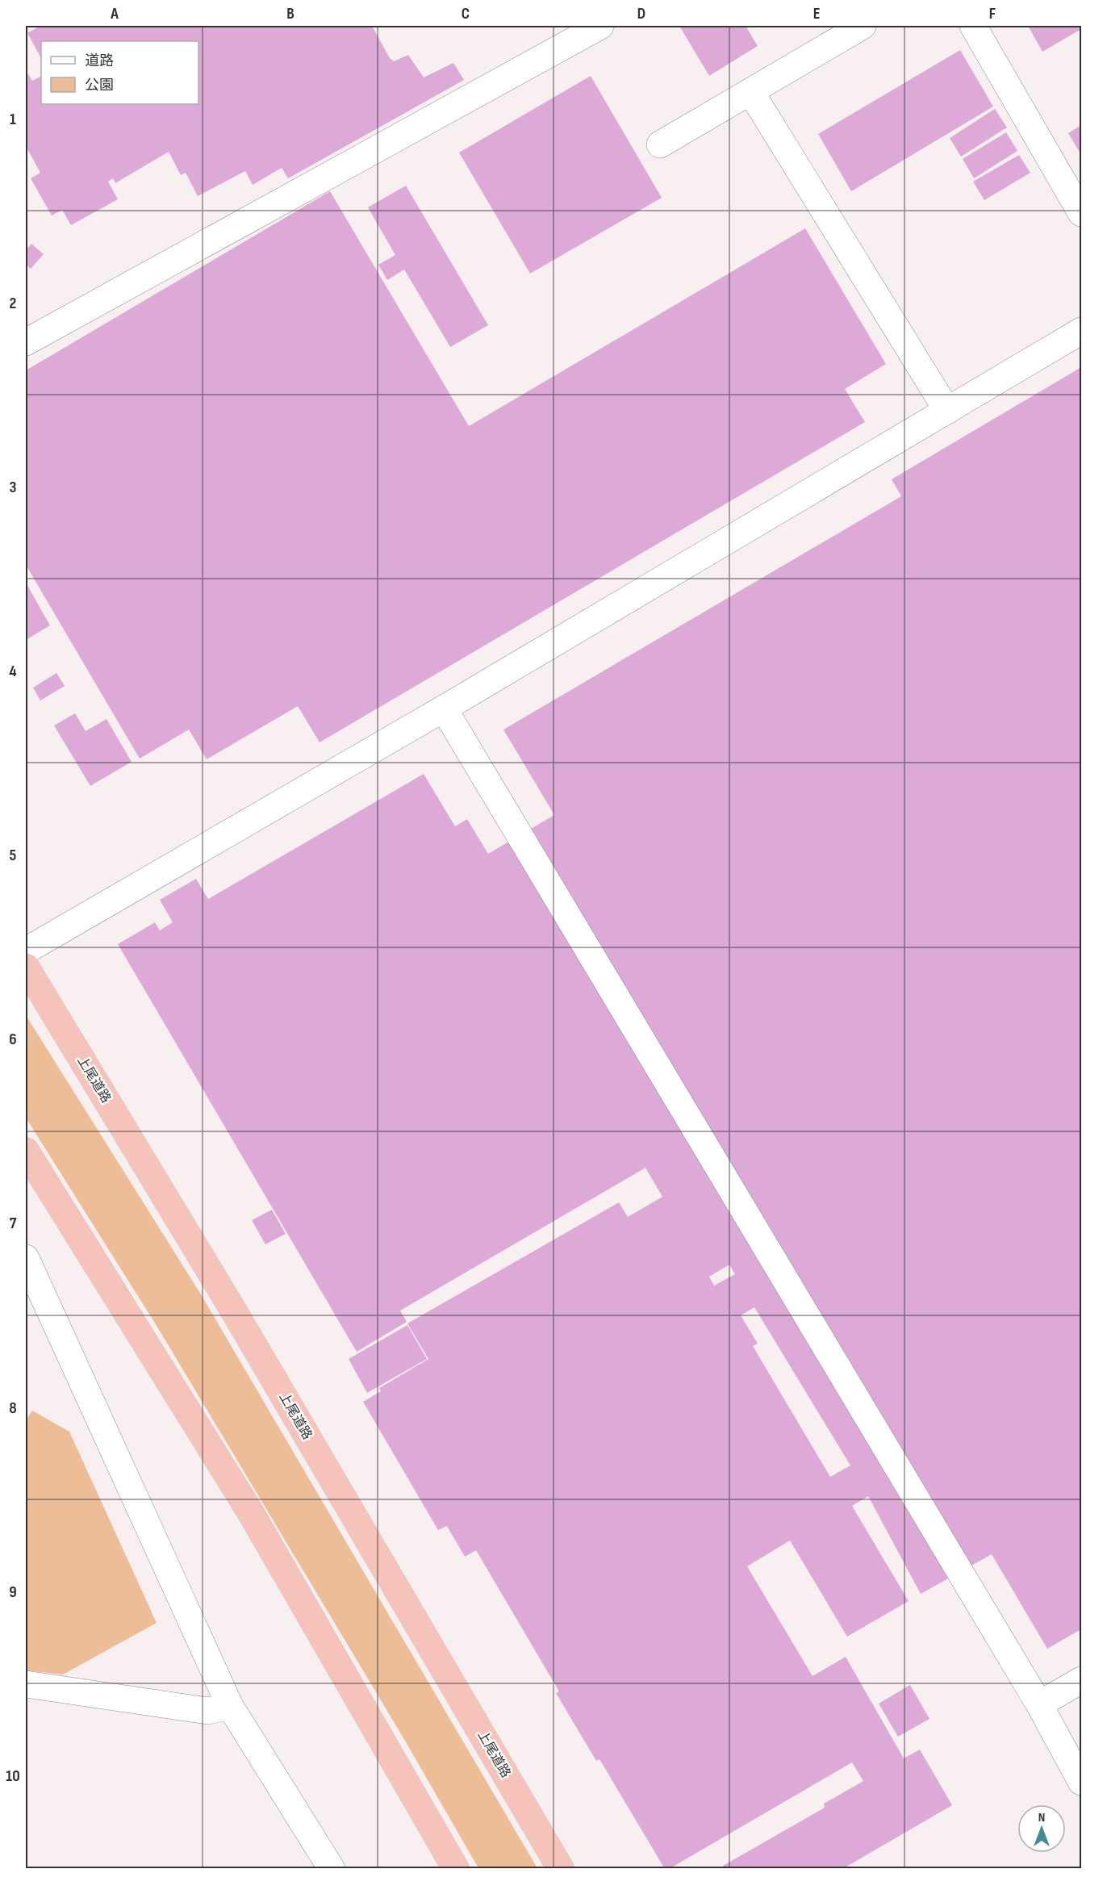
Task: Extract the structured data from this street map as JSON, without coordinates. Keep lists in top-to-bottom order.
{
  "streets": {
    "highway": ["上尾道路"]
  },
  "legend": ["道路", "公園"],
  "north": "top",
  "grid": {
    "columns": [
      "A",
      "B",
      "C",
      "D",
      "E",
      "F"
    ],
    "rows": [
      "1",
      "2",
      "3",
      "4",
      "5",
      "6",
      "7",
      "8",
      "9",
      "10"
    ]
  }
}
